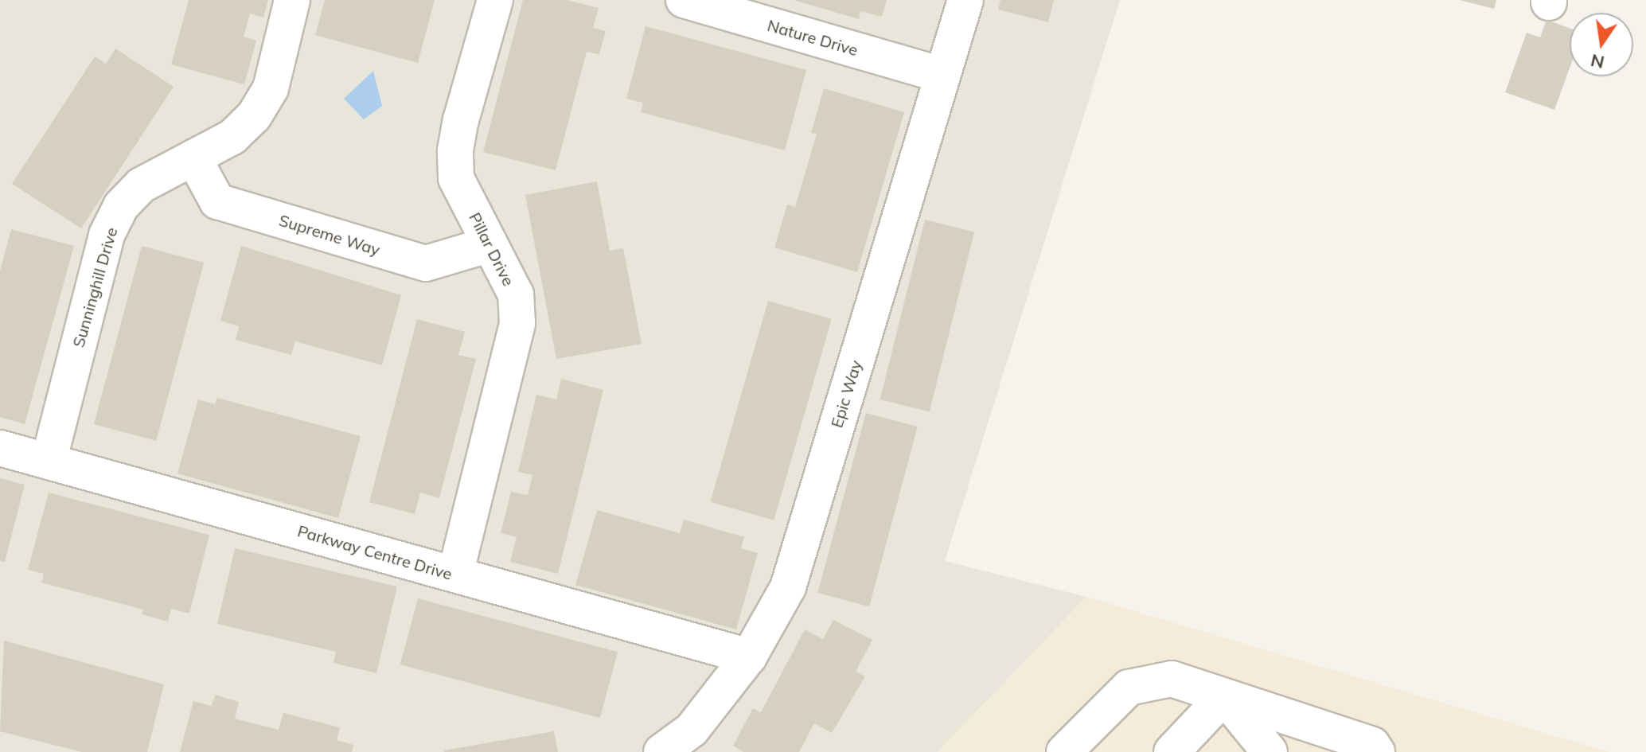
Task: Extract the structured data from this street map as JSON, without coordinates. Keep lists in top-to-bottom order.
{
  "streets": {
    "street": [
      "Nature Drive",
      "Supreme Way",
      "Pillar Drive",
      "Sunninghill Drive",
      "Epic Way",
      "Parkway Centre Drive"
    ]
  },
  "crossings": [
    ["Nature Drive", "Epic Way"],
    ["Supreme Way", "Pillar Drive"],
    ["Supreme Way", "Sunninghill Drive"],
    ["Pillar Drive", "Parkway Centre Drive"],
    ["Sunninghill Drive", "Parkway Centre Drive"],
    ["Epic Way", "Parkway Centre Drive"]
  ],
  "north": "bottom"
}
